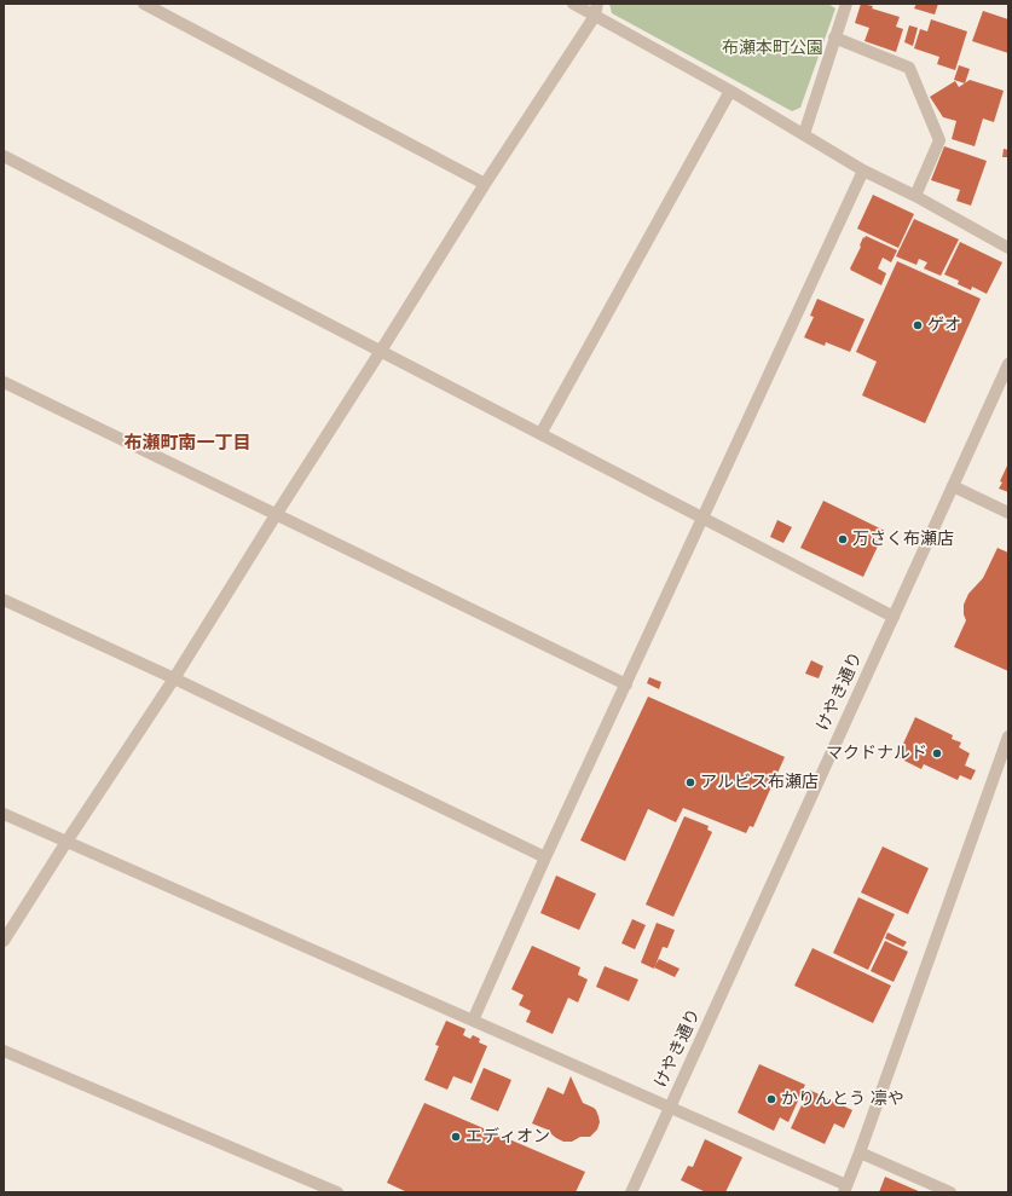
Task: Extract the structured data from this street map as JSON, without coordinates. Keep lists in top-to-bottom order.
{
  "streets": {
    "street": ["けやき通り"]
  },
  "districts": ["布瀬町南一丁目"],
  "parks": ["布瀬本町公園"],
  "places": [
    "ゲオ",
    "万さく布瀬店",
    "マクドナルド",
    "アルビス布瀬店",
    "かりんとう 凛や",
    "エディオン"
  ]
}
